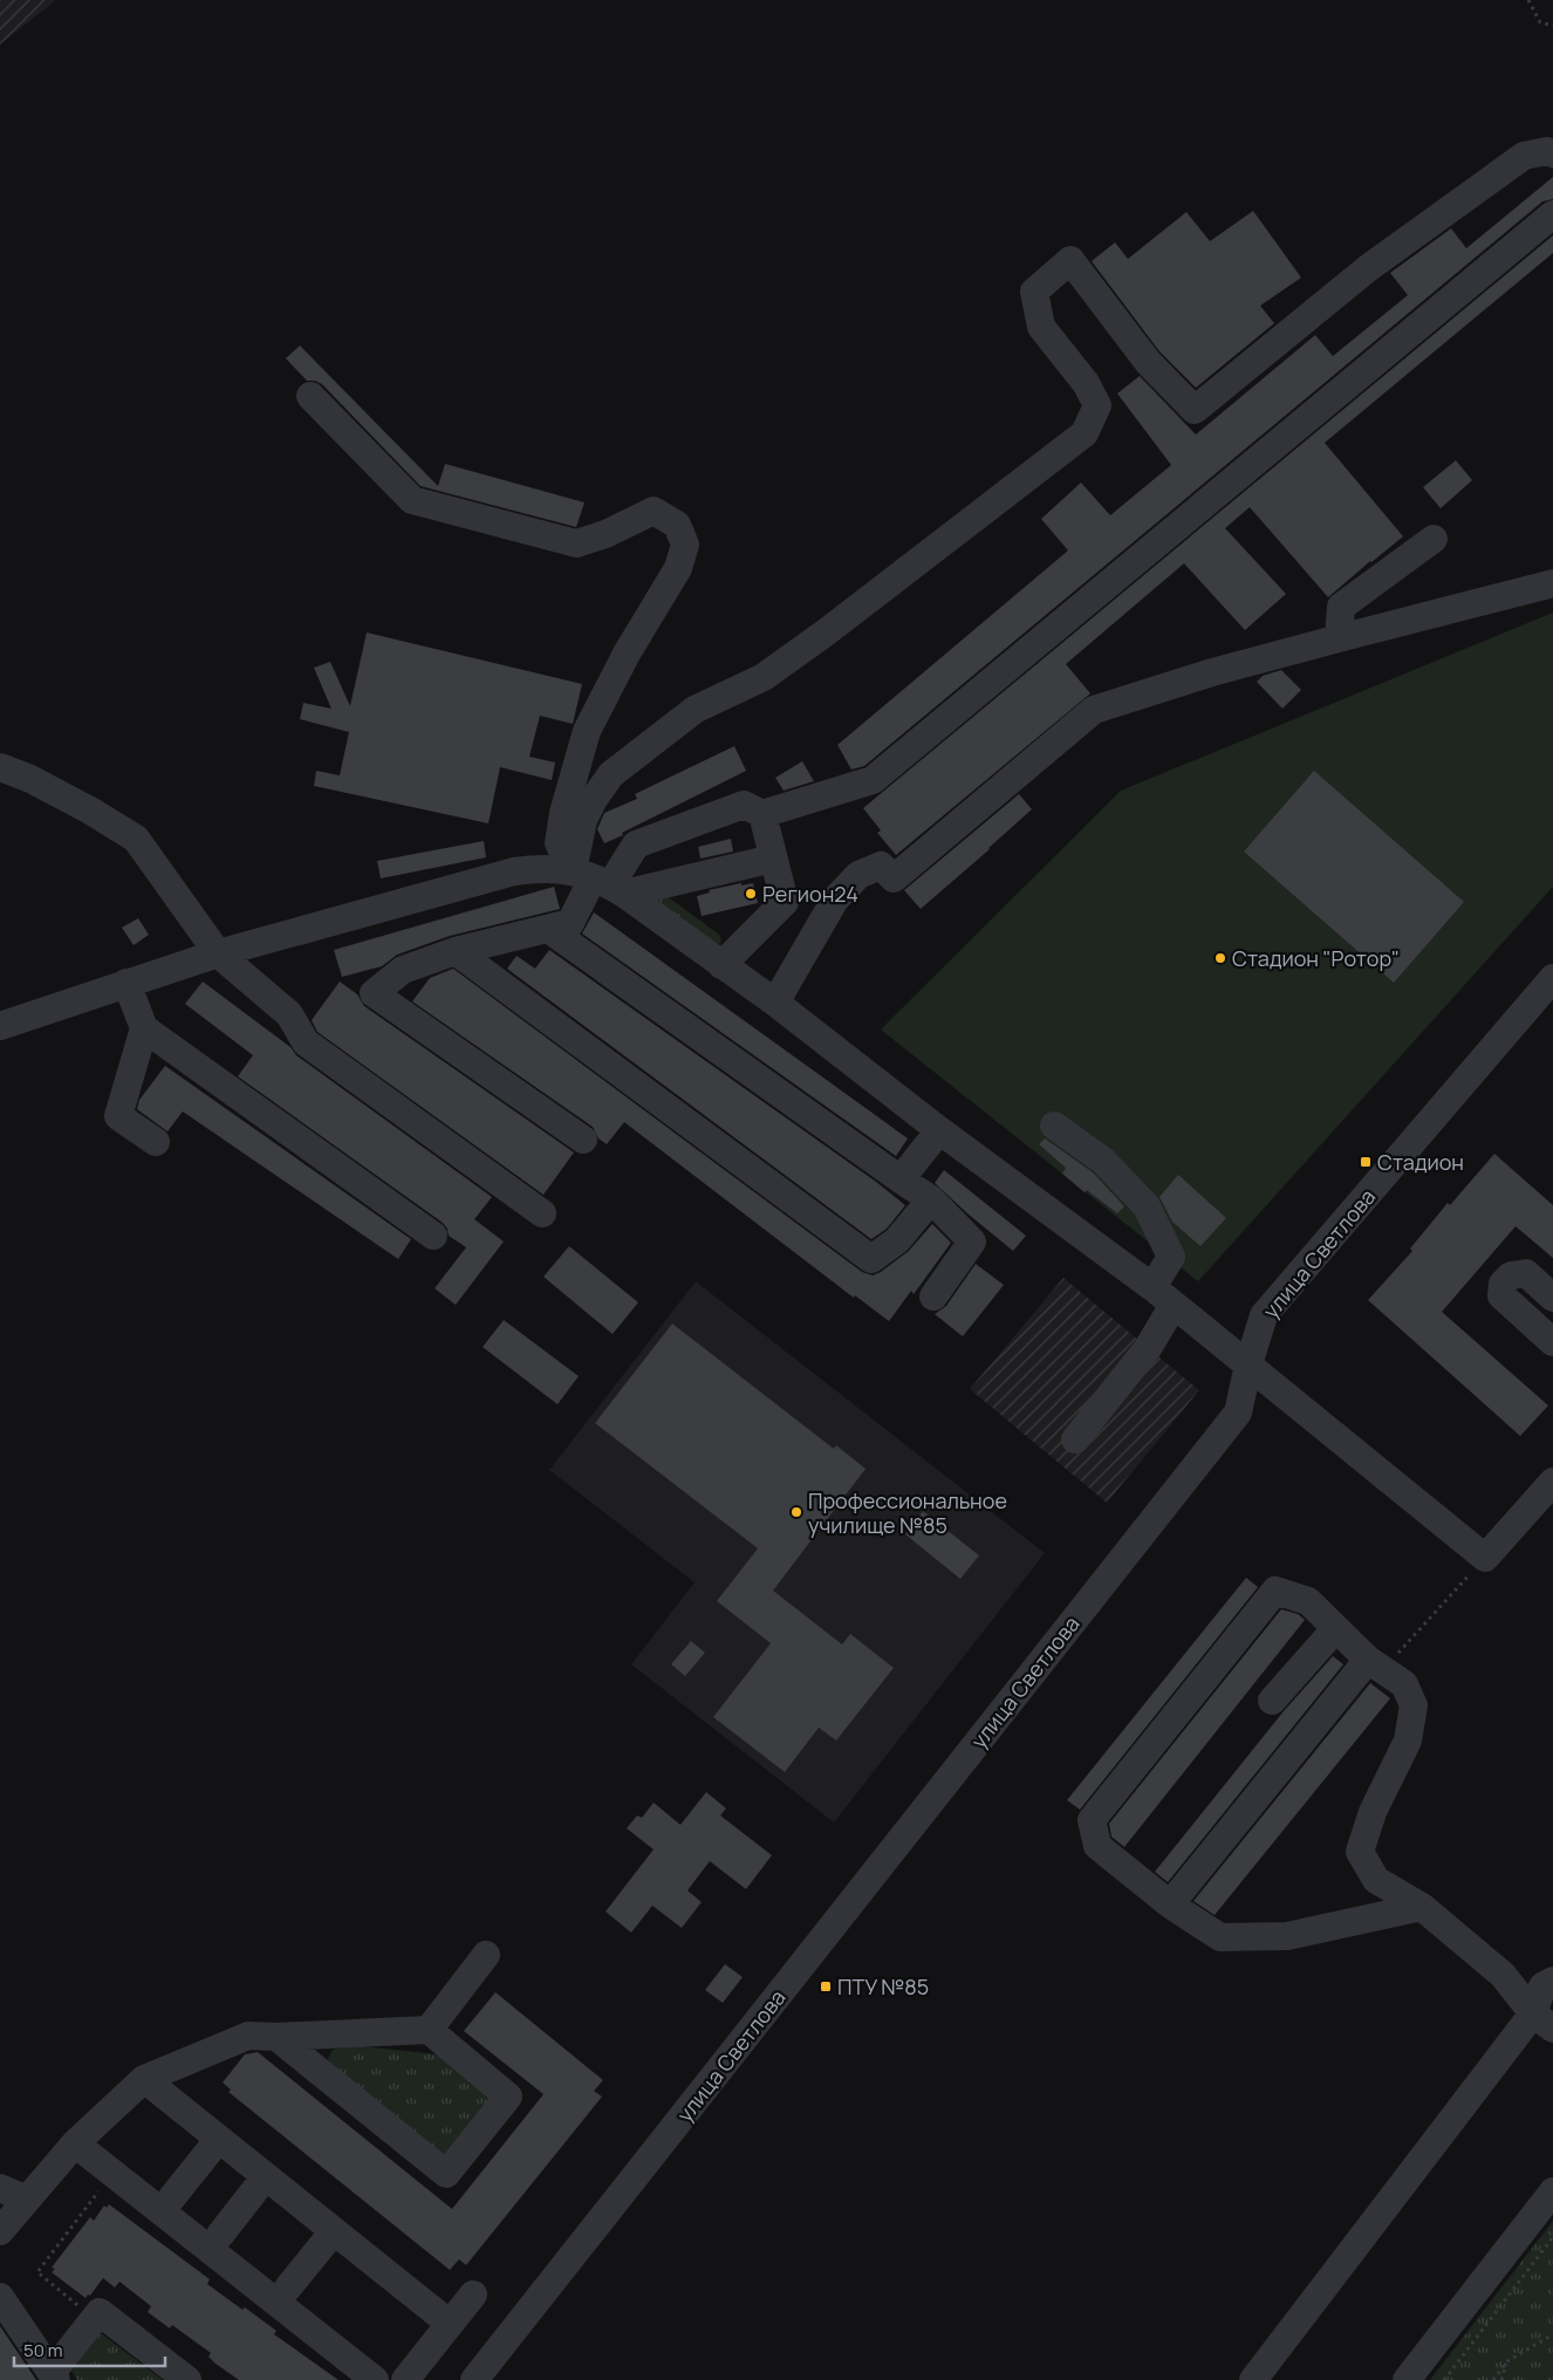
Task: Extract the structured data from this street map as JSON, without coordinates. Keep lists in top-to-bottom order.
{
  "streets": {
    "street": ["улица Светлова"]
  },
  "places": {
    "other": ["Регион24", "Стадион \"Ротор\"", "Профессиональное училище №85"],
    "transit": ["Стадион", "ПТУ №85"]
  },
  "scale_bar": "50 m"
}
